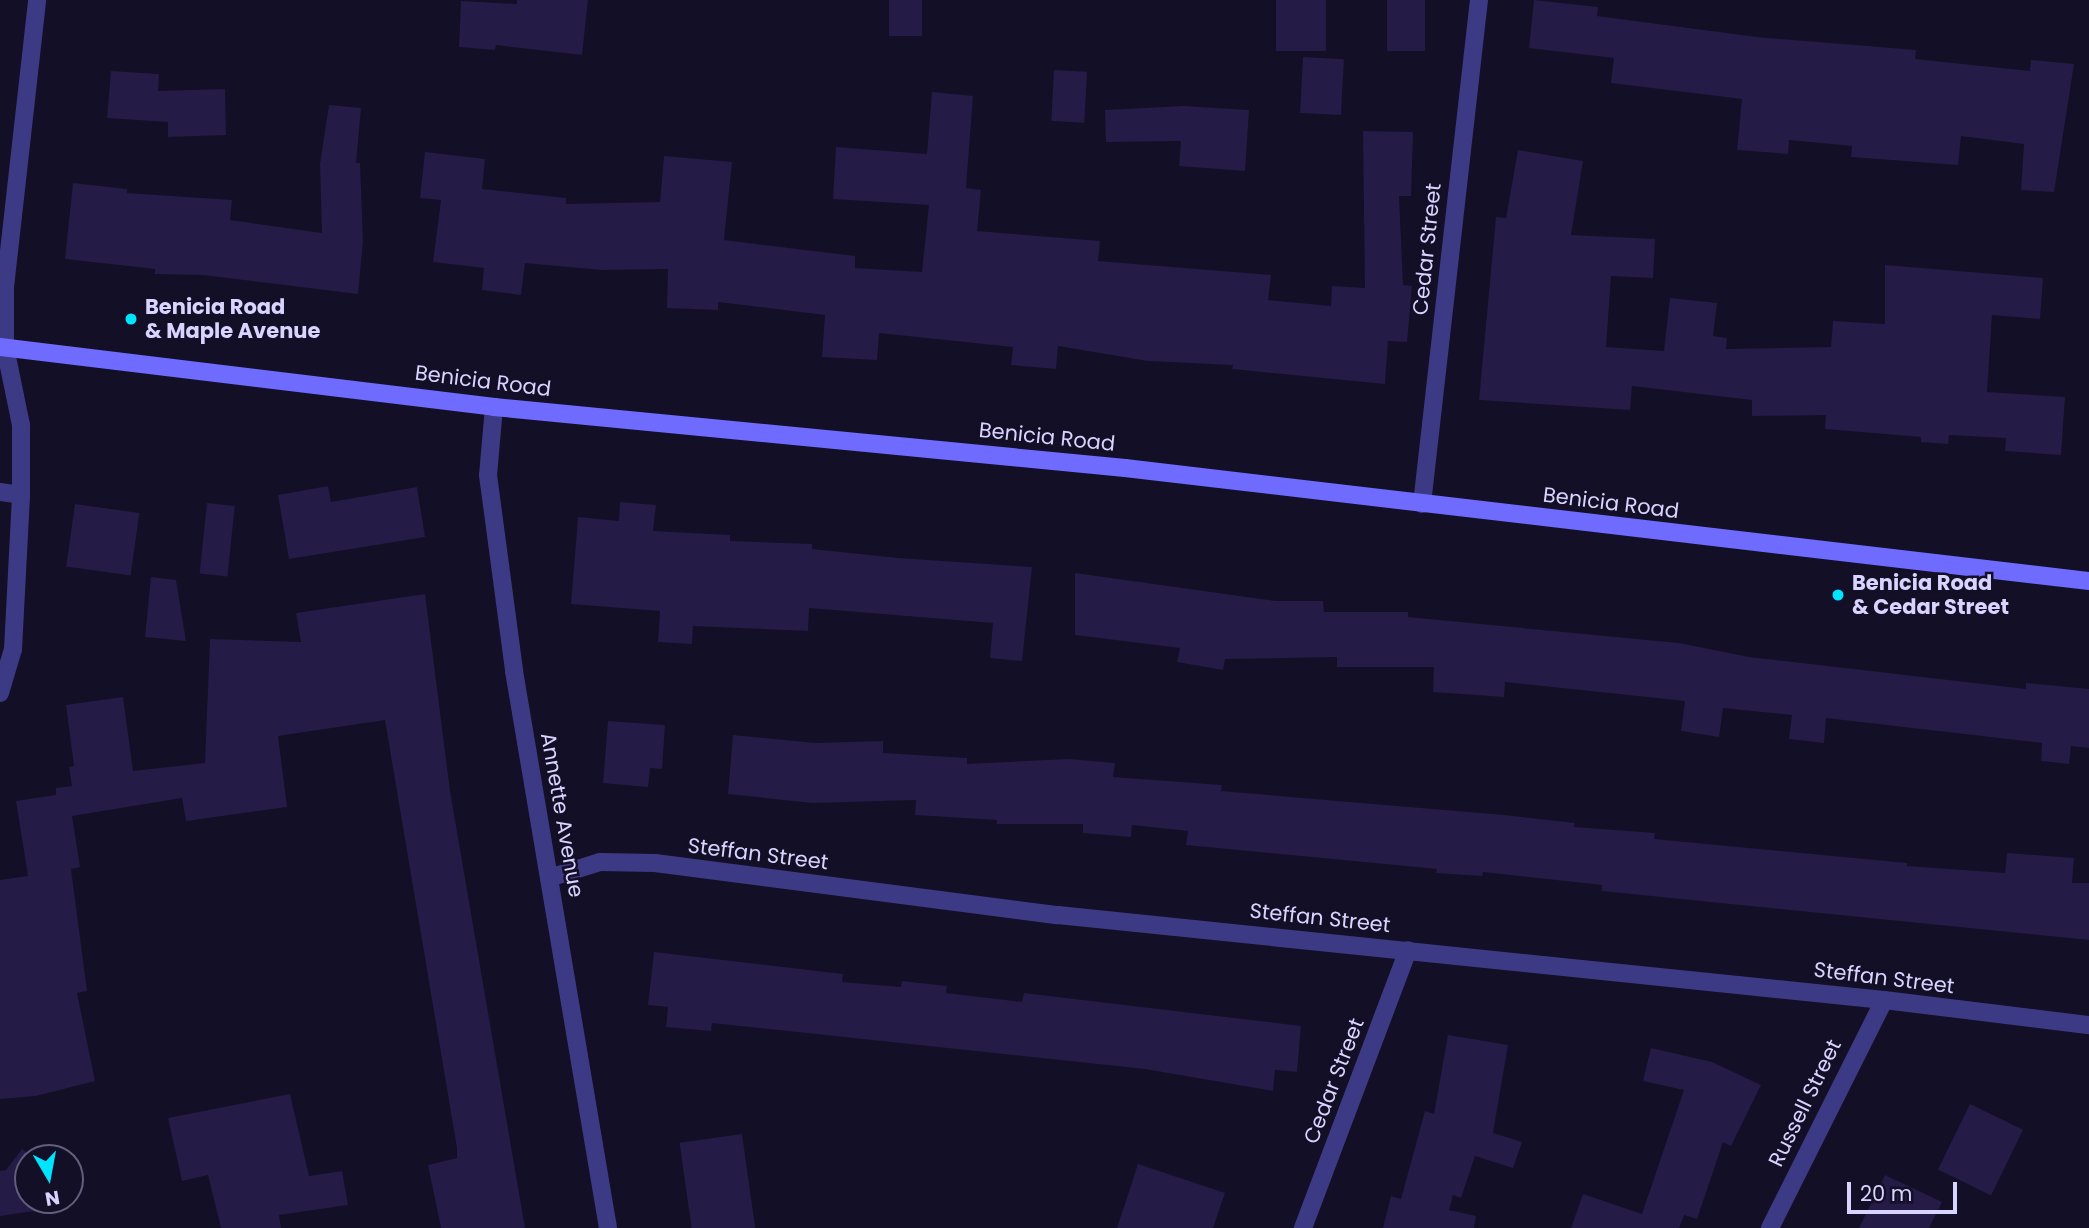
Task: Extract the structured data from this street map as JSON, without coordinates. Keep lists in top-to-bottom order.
{
  "streets": {
    "main road": ["Benicia Road"],
    "street": [
      "Cedar Street",
      "Annette Avenue",
      "Steffan Street",
      "Russell Street"
    ]
  },
  "crossings": [
    ["Cedar Street", "Benicia Road"],
    ["Cedar Street", "Steffan Street"],
    ["Benicia Road", "Annette Avenue"],
    ["Annette Avenue", "Steffan Street"],
    ["Steffan Street", "Russell Street"]
  ],
  "places": ["Benicia Road & Maple Avenue", "Benicia Road & Cedar Street"],
  "scale_bar": "20 m",
  "north": "bottom"
}
